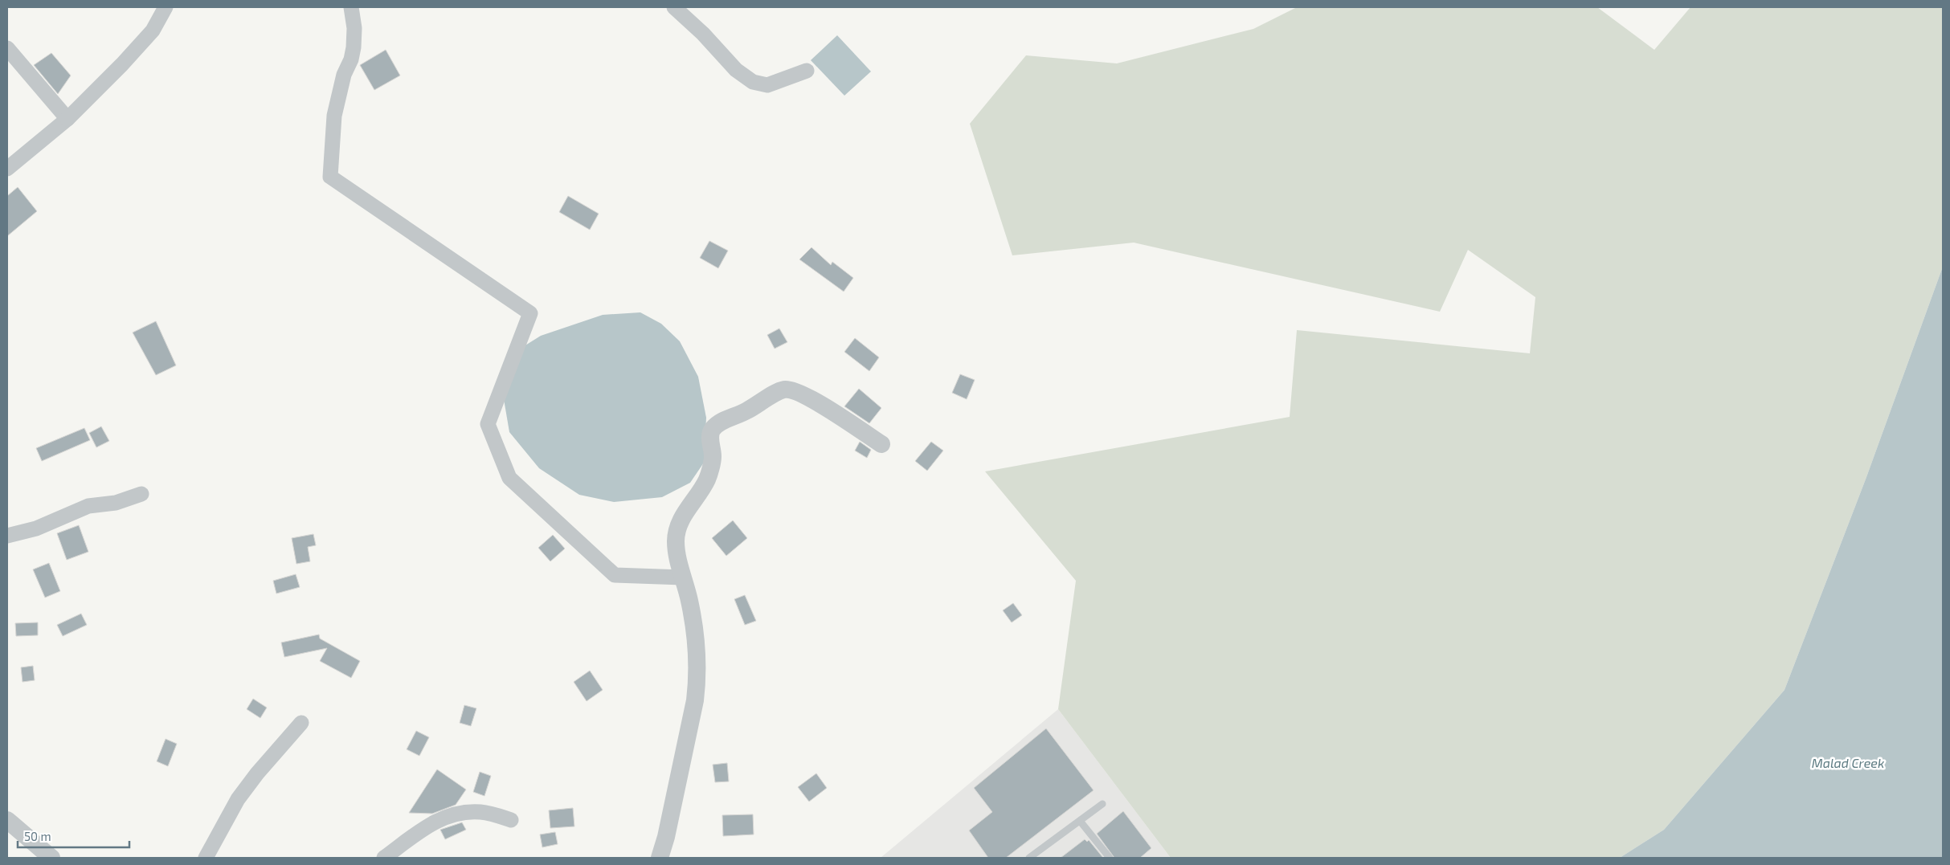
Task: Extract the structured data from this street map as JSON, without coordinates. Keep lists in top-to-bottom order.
{
  "water": ["Malad Creek"],
  "scale_bar": "50 m"
}
